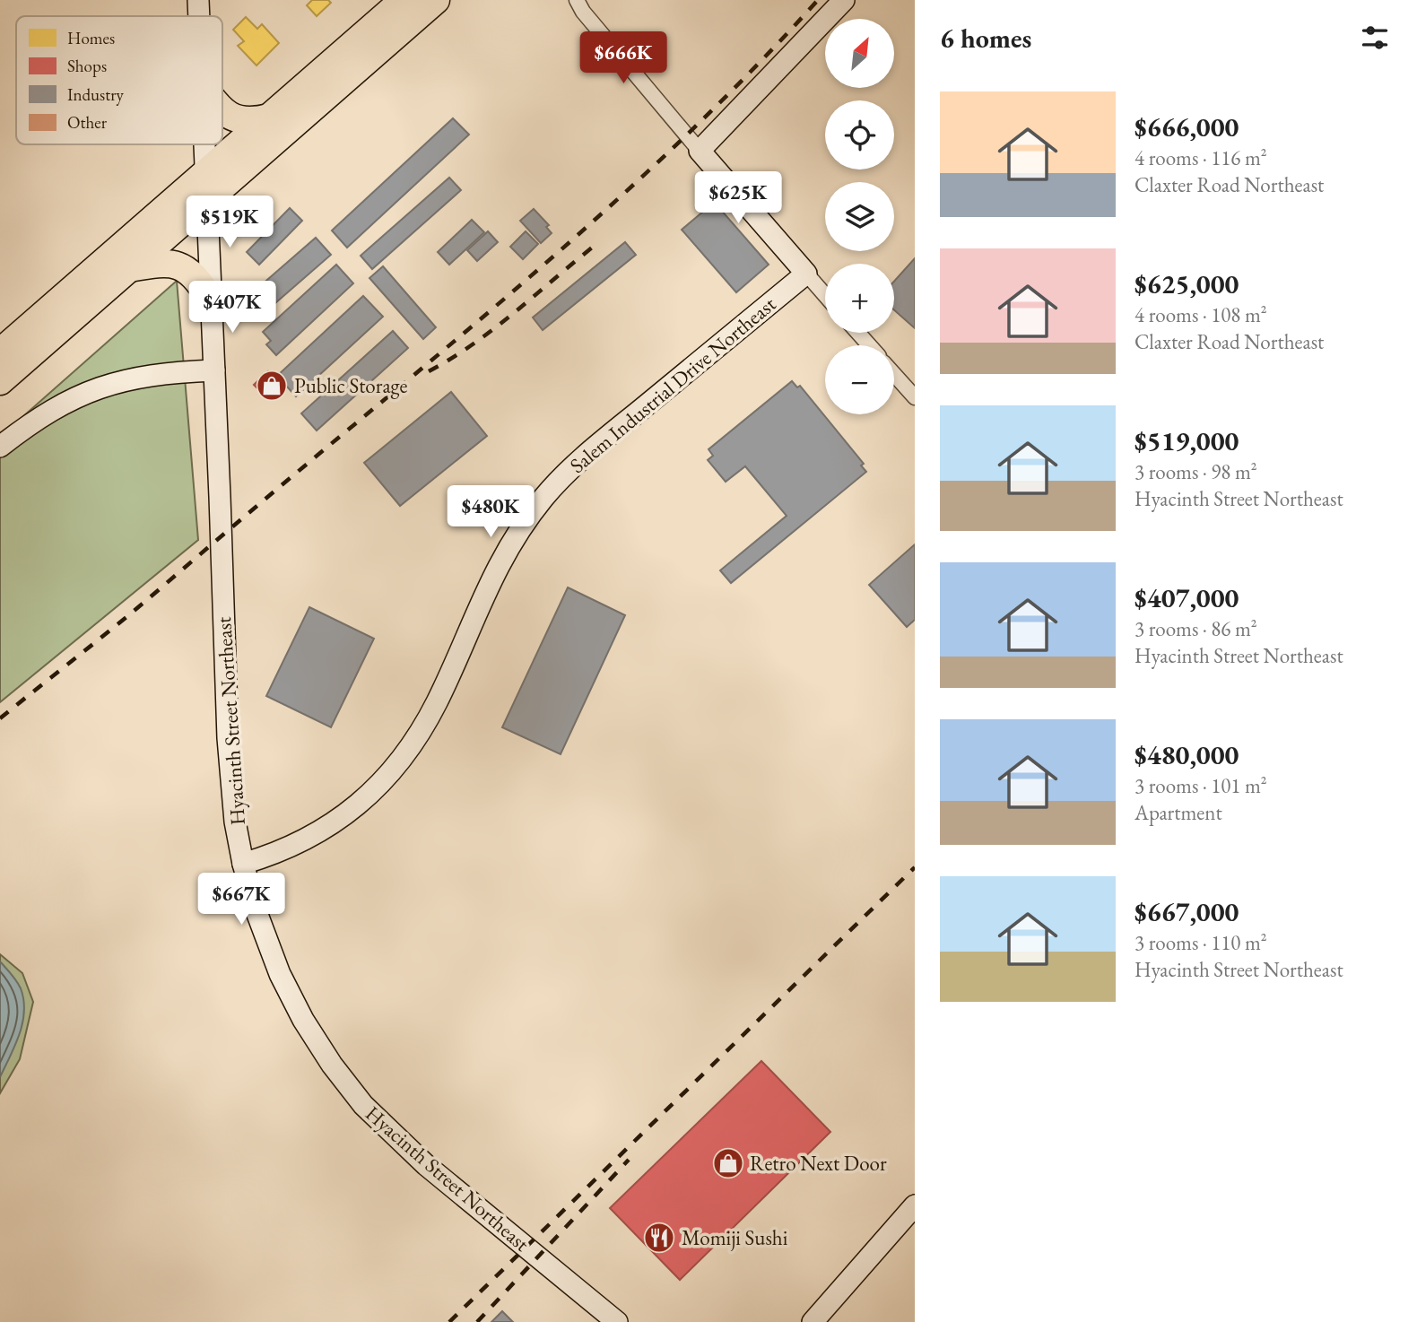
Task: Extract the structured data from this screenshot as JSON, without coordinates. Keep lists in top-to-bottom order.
{
  "streets": {
    "street": ["Salem Industrial Drive Northeast", "Hyacinth Street Northeast"]
  },
  "crossings": [
    ["Salem Industrial Drive Northeast", "Hyacinth Street Northeast"]
  ],
  "places": {
    "shop": ["Public Storage", "Retro Next Door"],
    "restaurant": ["Momiji Sushi"]
  },
  "legend": [
    "Homes",
    "Shops",
    "Industry",
    "Other"
  ],
  "north": "top right",
  "page": {
    "heading": "6 homes",
    "map_buttons": ["+", "−"],
    "price": [
      "$666K",
      "$625K",
      "$519K",
      "$407K",
      "$480K",
      "$667K"
    ],
    "list": [
      {
        "name": "$666,000",
        "note": "4 rooms · 116 m² · Claxter Road Northeast"
      },
      {
        "name": "$625,000",
        "note": "4 rooms · 108 m² · Claxter Road Northeast"
      },
      {
        "name": "$519,000",
        "note": "3 rooms · 98 m² · Hyacinth Street Northeast"
      },
      {
        "name": "$407,000",
        "note": "3 rooms · 86 m² · Hyacinth Street Northeast"
      },
      {
        "name": "$480,000",
        "note": "3 rooms · 101 m² · Apartment"
      },
      {
        "name": "$667,000",
        "note": "3 rooms · 110 m² · Hyacinth Street Northeast"
      }
    ]
  }
}
